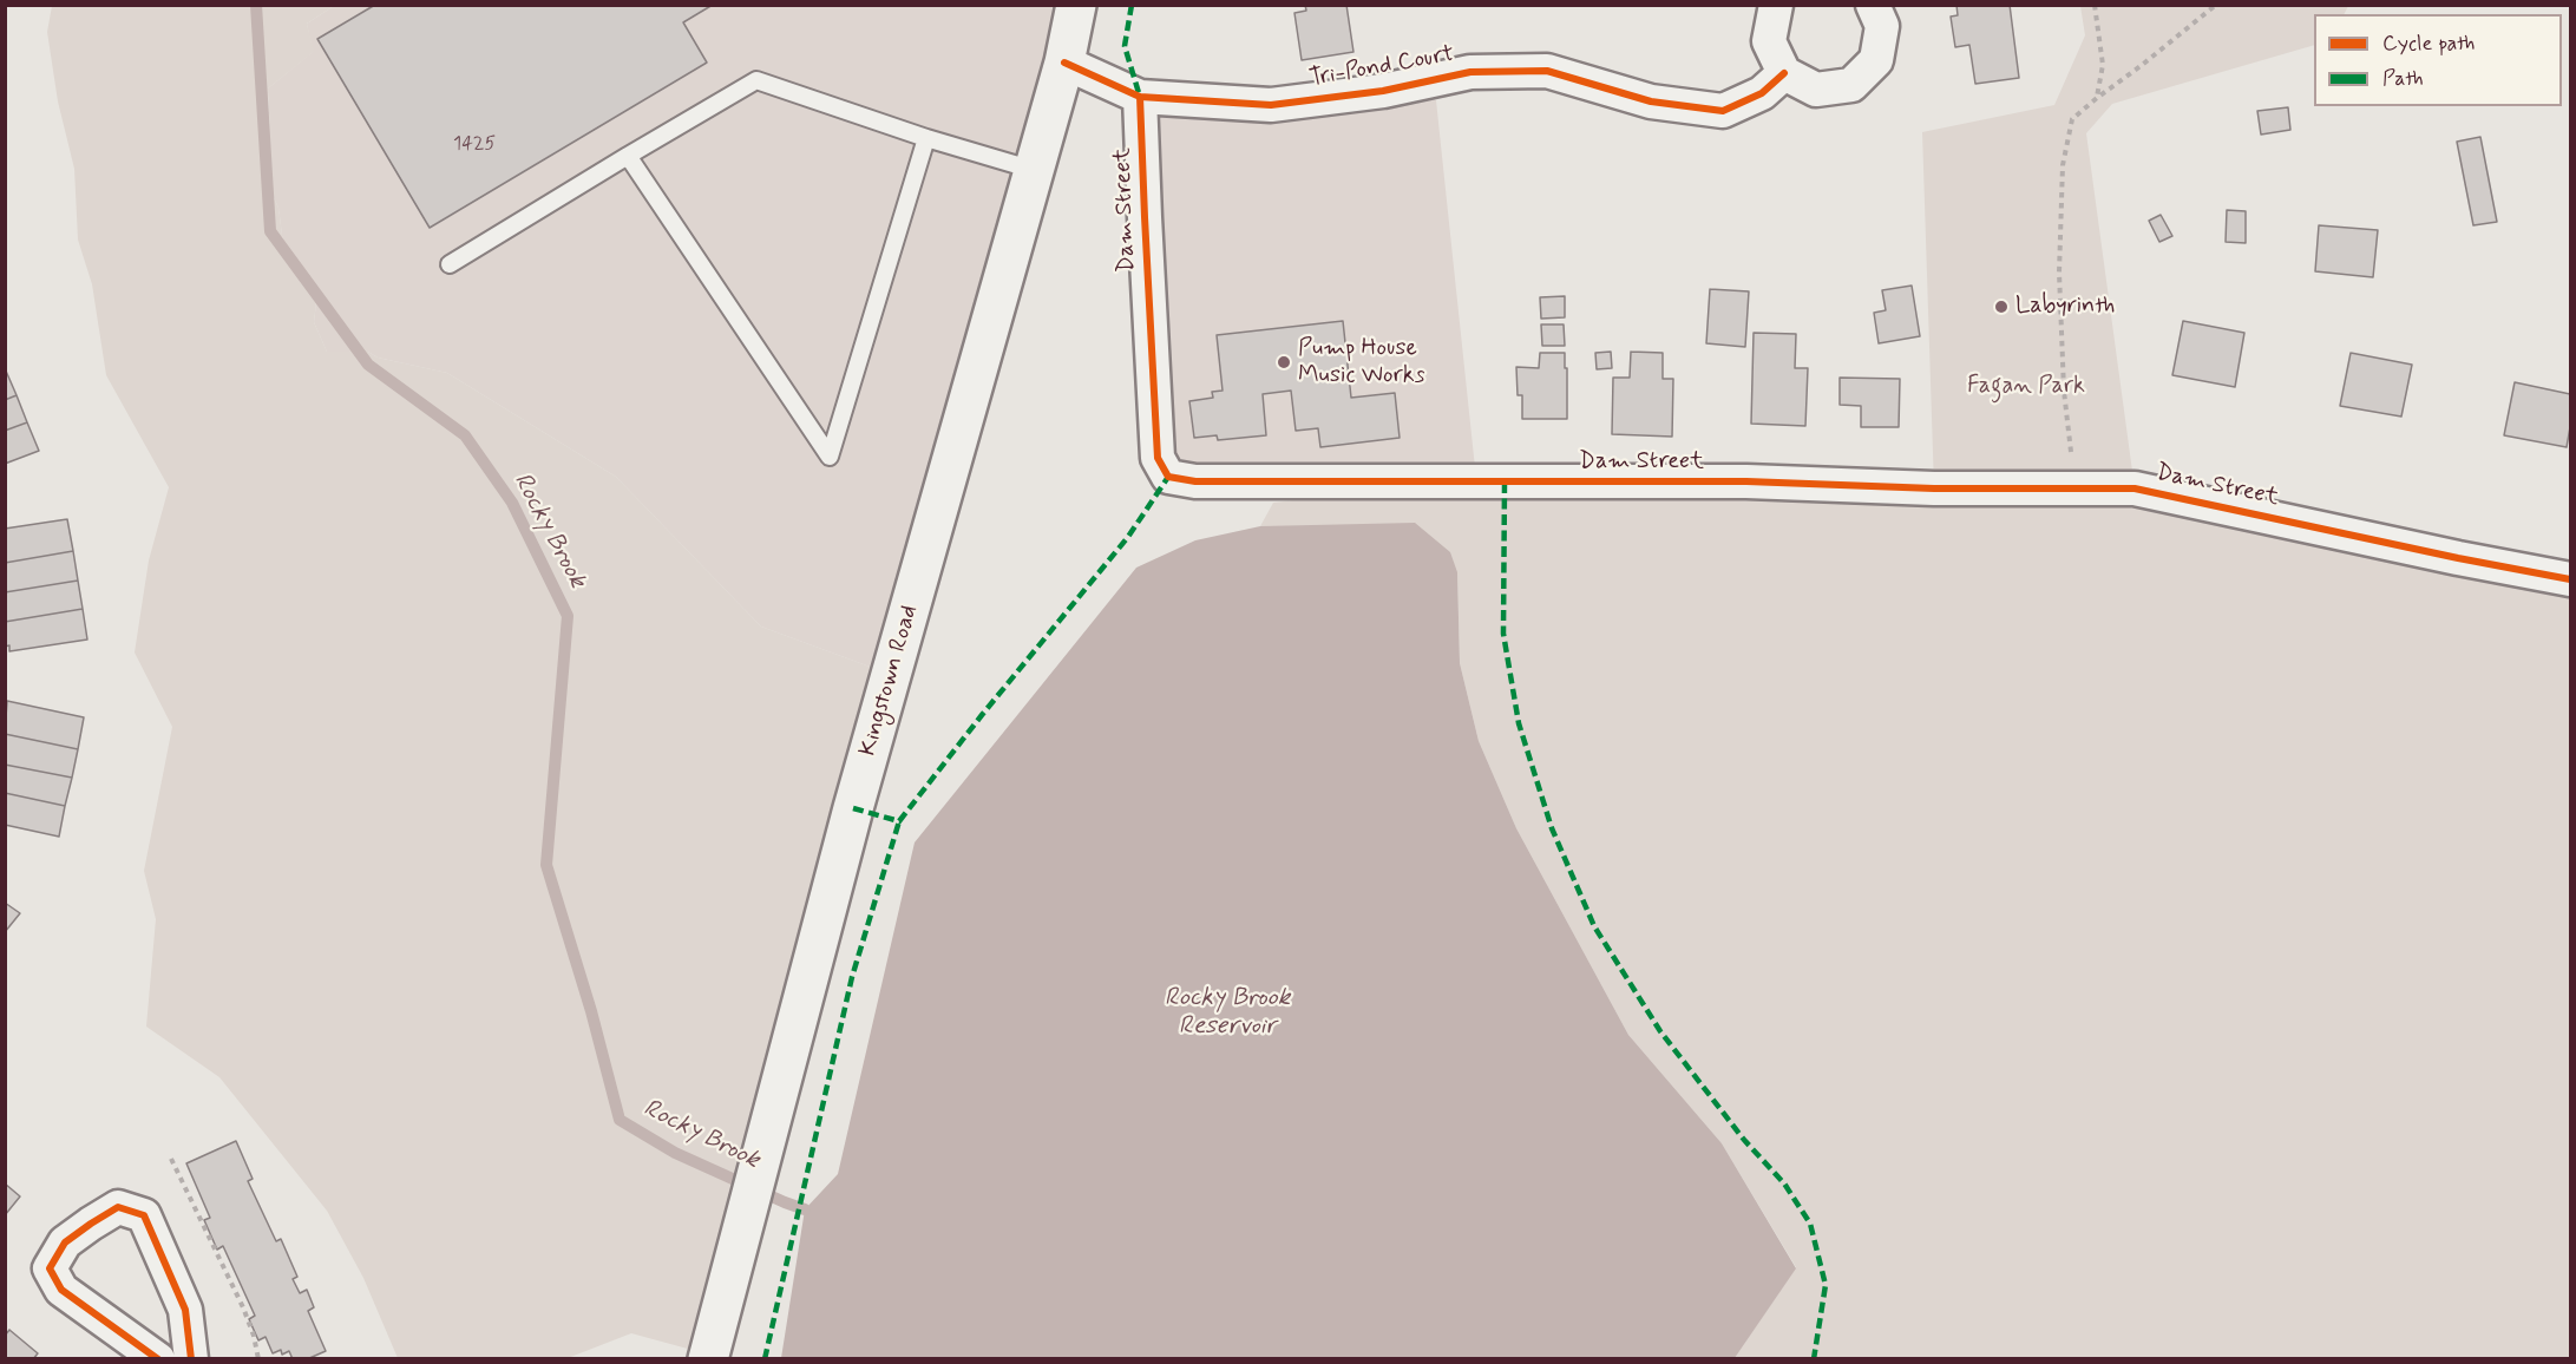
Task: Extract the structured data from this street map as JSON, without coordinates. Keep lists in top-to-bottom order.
{
  "streets": {
    "main road": ["Kingstown Road"],
    "street": ["Tri-Pond Court", "Dam Street"]
  },
  "crossings": [
    ["Tri-Pond Court", "Dam Street"]
  ],
  "water": ["Rocky Brook", "Rocky Brook Reservoir"],
  "parks": ["Fagan Park"],
  "places": ["Labyrinth", "Pump House Music Works"],
  "house_numbers": ["1425"],
  "legend": ["Cycle path", "Path"]
}
